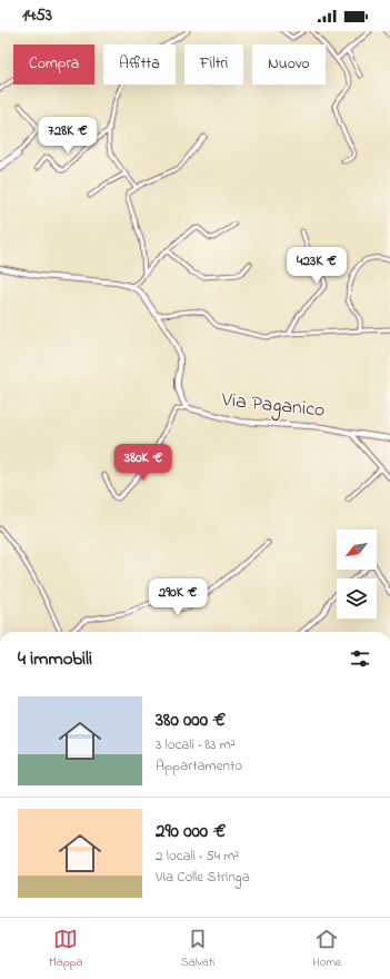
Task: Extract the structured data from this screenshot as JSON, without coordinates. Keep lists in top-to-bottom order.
{
  "streets": {
    "street": ["Via Paganico"]
  },
  "north": "bottom left",
  "page": {
    "status": "14:53",
    "chip": [
      "Compra",
      "Affitta",
      "Filtri",
      "Nuovo"
    ],
    "price": [
      "728K €",
      "423K €",
      "380K €",
      "290K €"
    ],
    "heading": "4 immobili",
    "list": [
      {
        "name": "380 000 €",
        "note": "3 locali · 83 m² · Appartamento"
      },
      {
        "name": "290 000 €",
        "note": "2 locali · 54 m² · Via Colle Stringa"
      }
    ],
    "tabs": ["Mappa", "Salvati", "Home"]
  }
}
